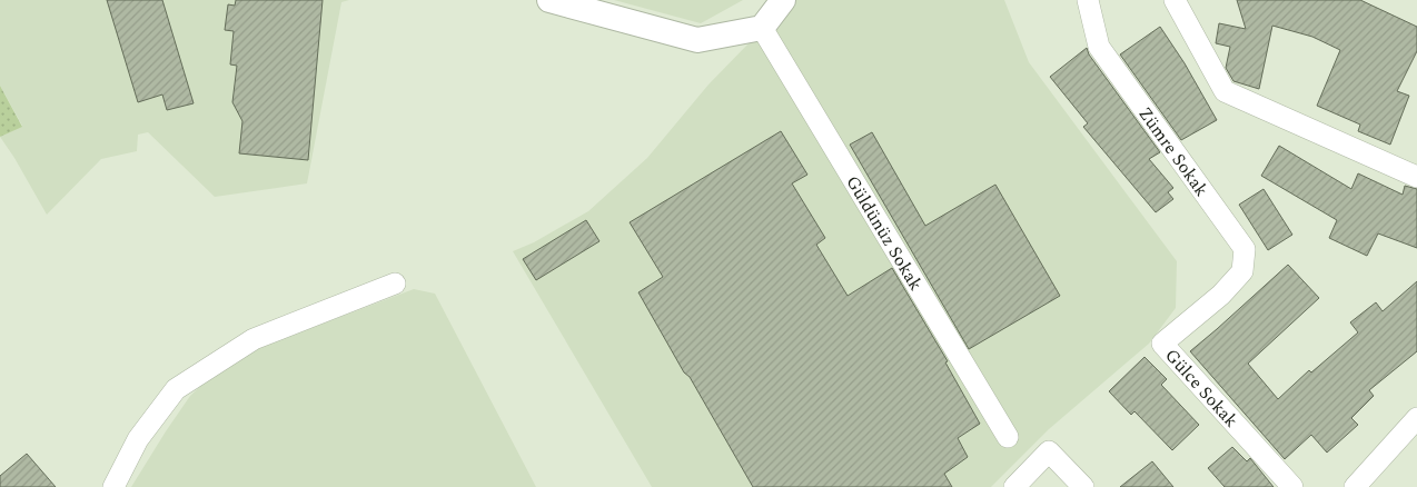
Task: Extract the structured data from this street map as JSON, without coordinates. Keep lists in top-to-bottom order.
{
  "streets": {
    "street": ["Zümre Sokak", "Güldünüz Sokak", "Gülce Sokak"]
  },
  "crossings": [
    ["Zümre Sokak", "Gülce Sokak"]
  ]
}
